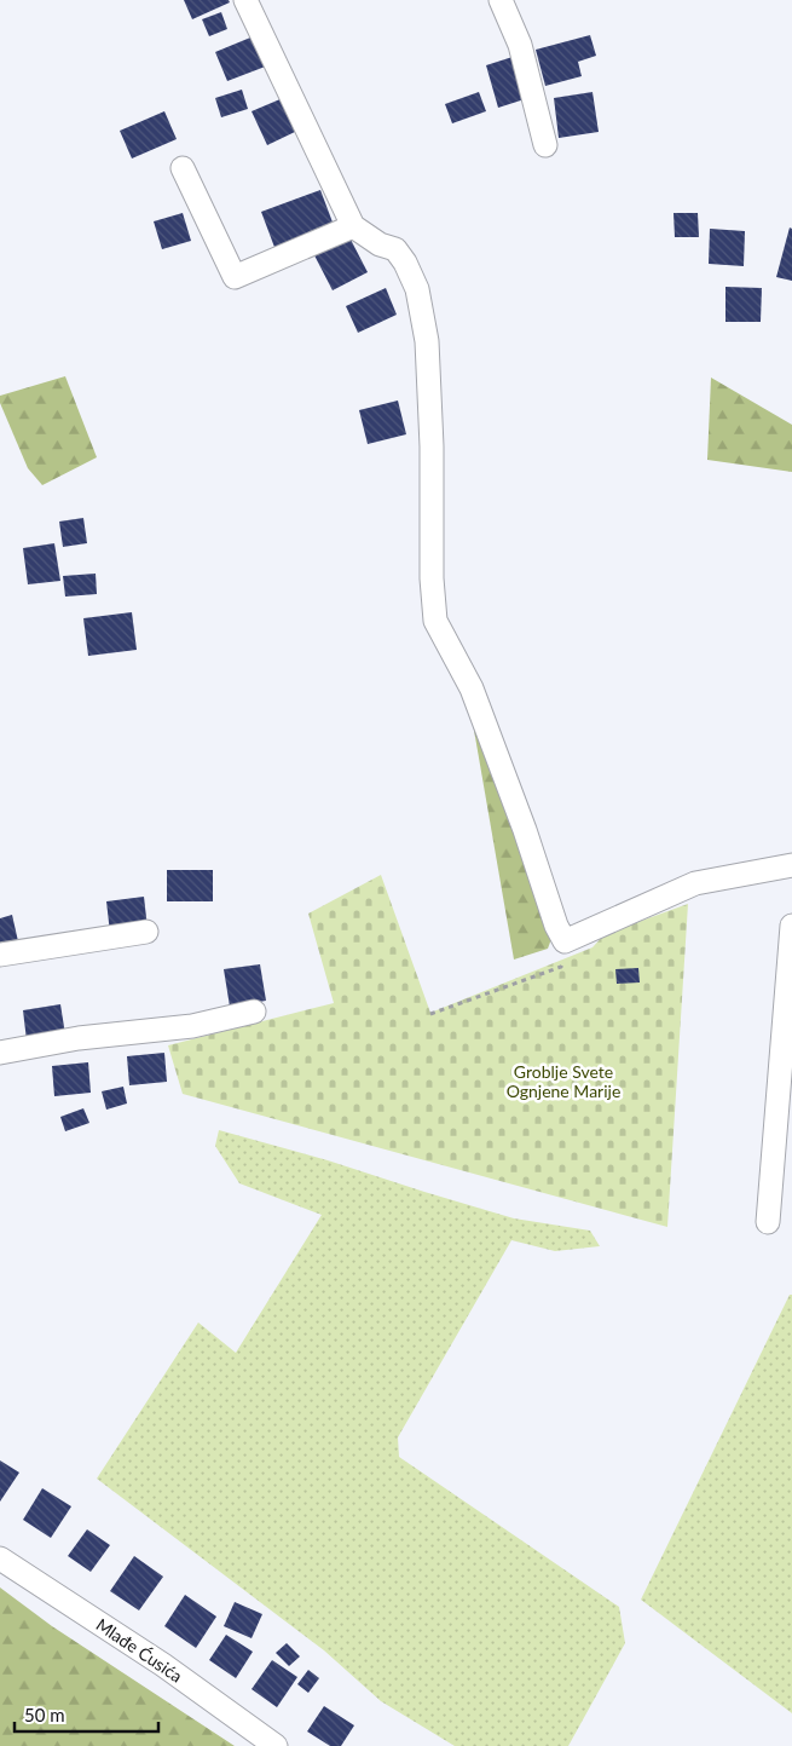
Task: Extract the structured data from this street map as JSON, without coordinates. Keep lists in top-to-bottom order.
{
  "streets": {
    "street": ["Mlađe Ćusića"]
  },
  "parks": ["Groblje Svete Ognjene Marije"],
  "scale_bar": "50 m"
}
